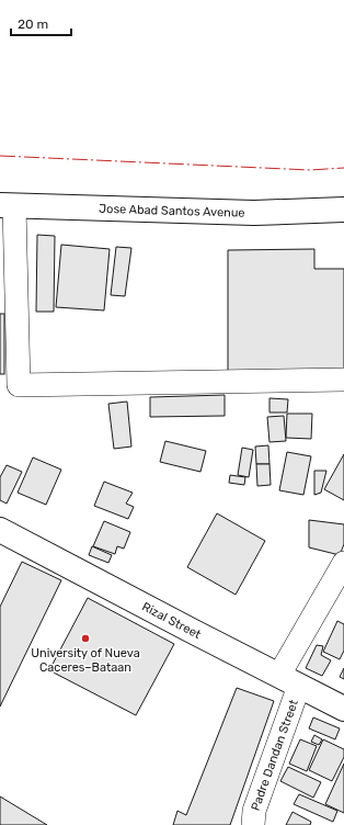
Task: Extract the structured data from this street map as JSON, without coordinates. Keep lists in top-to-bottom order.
{
  "streets": {
    "main road": ["Jose Abad Santos Avenue", "Rizal Street"],
    "street": ["Padre Dandan Street"]
  },
  "crossings": [
    ["Rizal Street", "Padre Dandan Street"]
  ],
  "places": ["University of Nueva Caceres–Bataan"],
  "scale_bar": "20 m"
}
